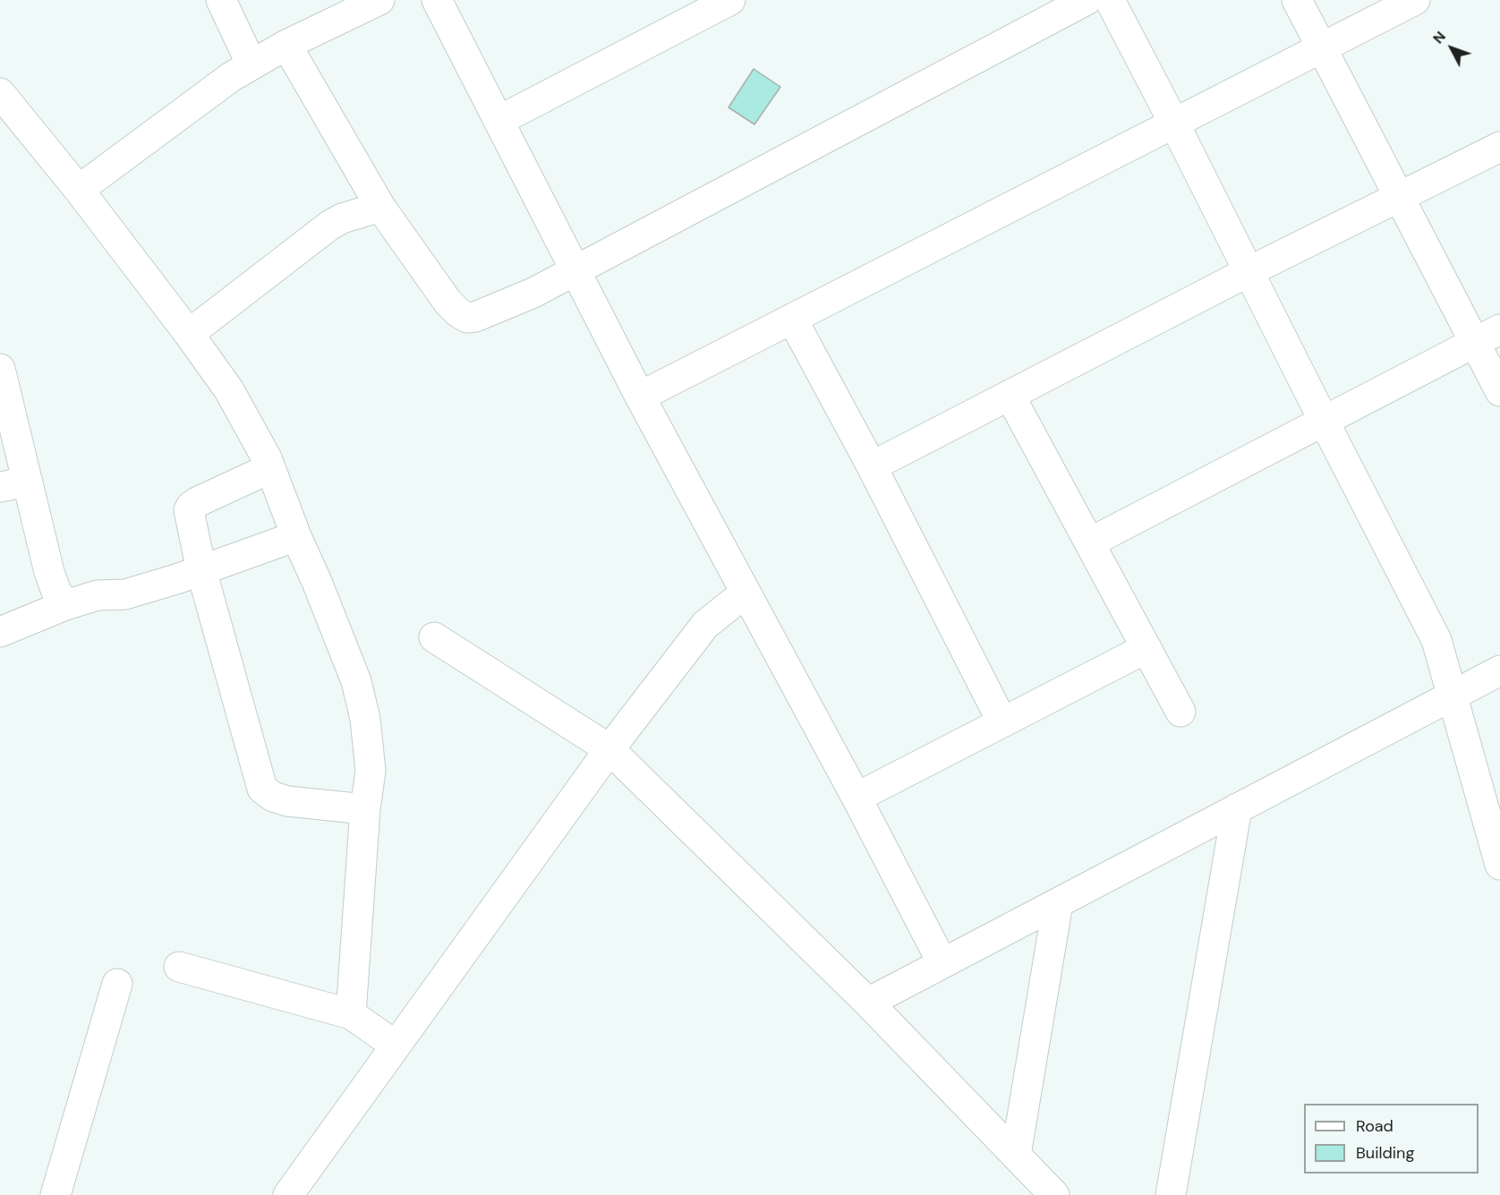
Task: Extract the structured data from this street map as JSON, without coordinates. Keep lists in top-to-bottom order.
{
  "legend": ["Road", "Building"],
  "north": "top left"
}
